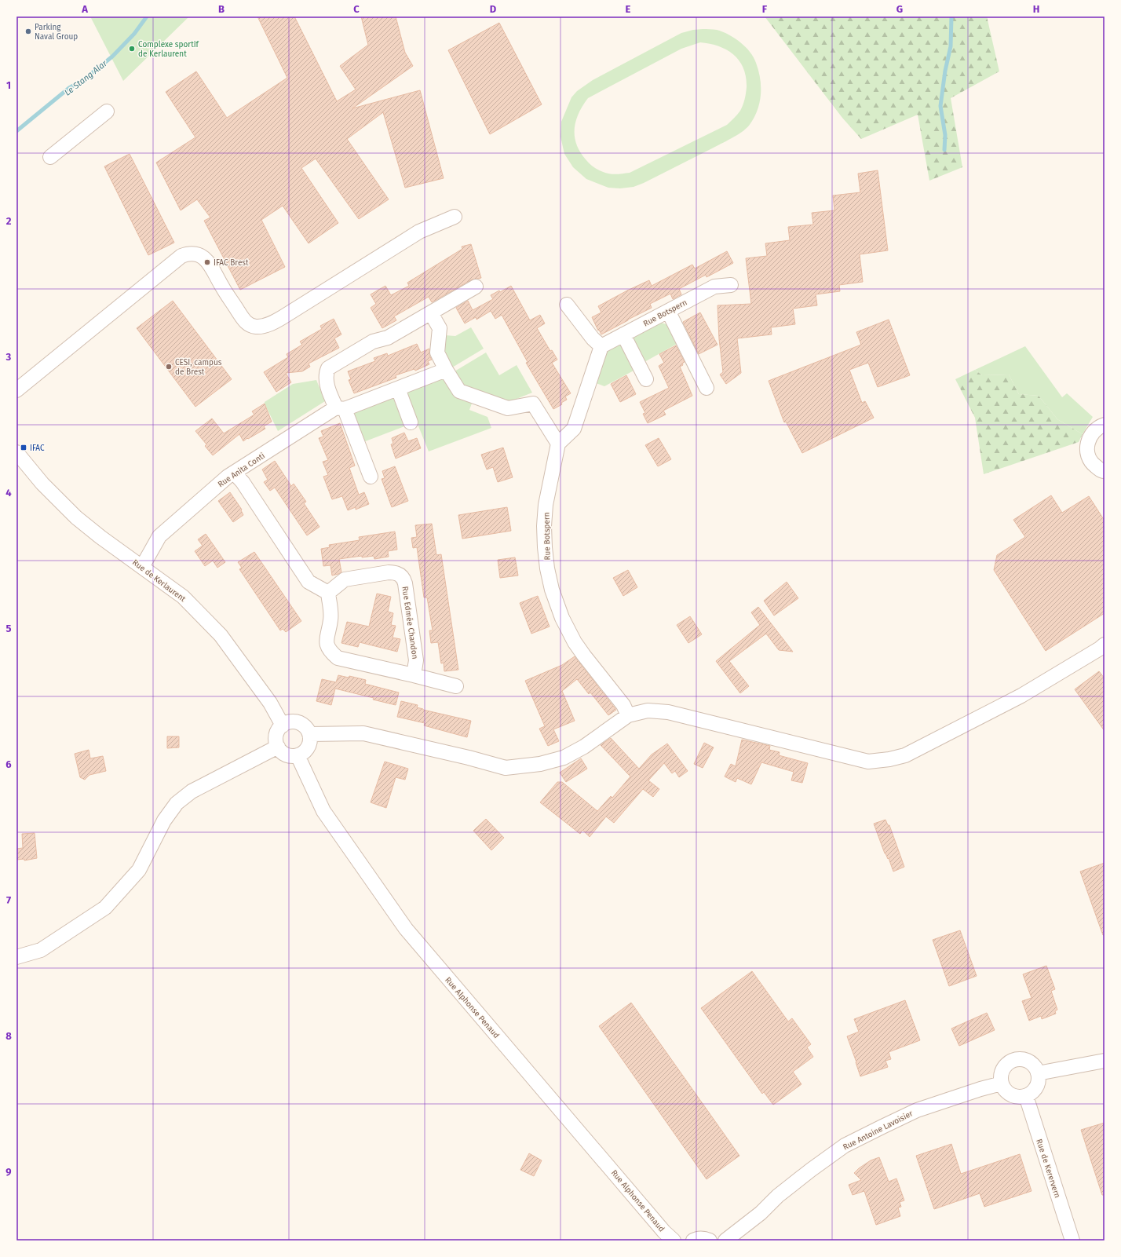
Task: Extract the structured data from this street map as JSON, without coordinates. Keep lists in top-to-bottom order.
{
  "streets": {
    "street": [
      "Rue Botspern",
      "Rue Anita Conti",
      "Rue de Kerlaurent",
      "Rue Edmée Chandon",
      "Rue Alphonse Penaud",
      "Rue Antoine Lavoisier",
      "Rue de Kerervern"
    ]
  },
  "crossings": [
    ["Rue Anita Conti", "Rue de Kerlaurent"],
    ["Rue de Kerlaurent", "Rue Alphonse Penaud"],
    ["Rue Antoine Lavoisier", "Rue de Kerervern"]
  ],
  "water": ["Le Stang Alar"],
  "places": {
    "other": [
      "Parking Naval Group",
      "Complexe sportif de Kerlaurent",
      "IFAC Brest",
      "CESI, campus de Brest"
    ],
    "transit": ["IFAC"]
  },
  "grid": {
    "columns": [
      "A",
      "B",
      "C",
      "D",
      "E",
      "F",
      "G",
      "H"
    ],
    "rows": [
      "1",
      "2",
      "3",
      "4",
      "5",
      "6",
      "7",
      "8",
      "9"
    ]
  }
}
